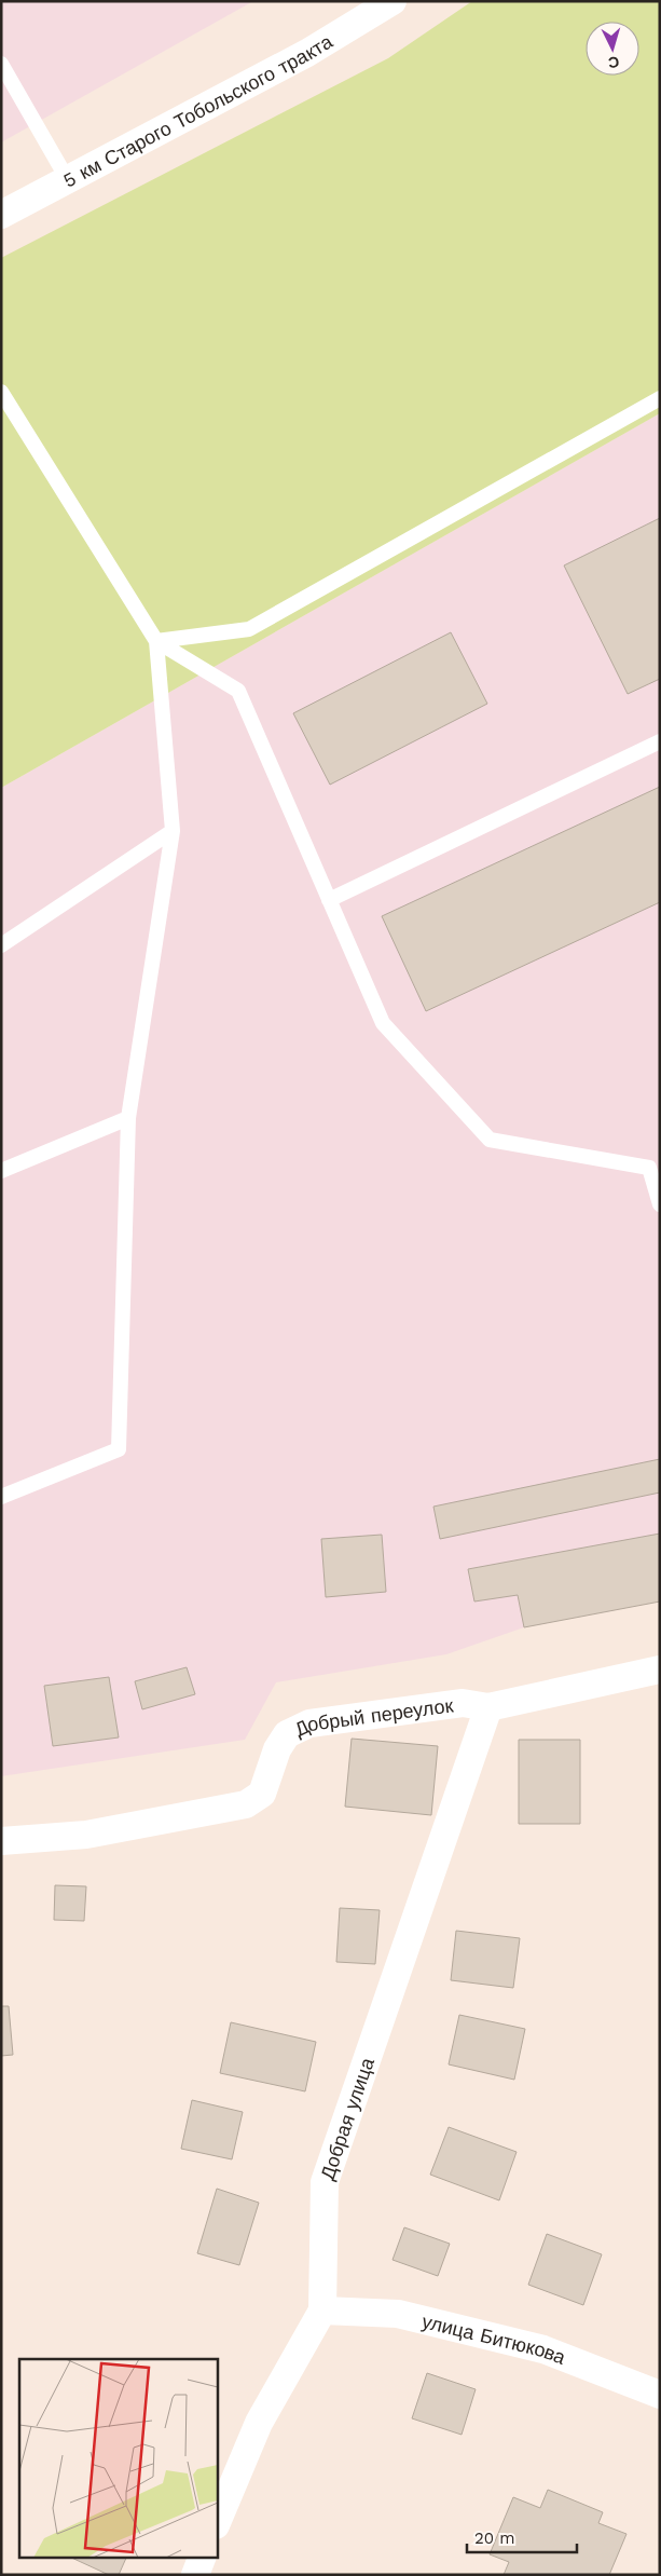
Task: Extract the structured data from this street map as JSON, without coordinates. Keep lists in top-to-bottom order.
{
  "streets": {
    "street": [
      "5 км Старого Тобольского тракта",
      "Добрый переулок",
      "Добрая улица",
      "улица Битюкова"
    ]
  },
  "crossings": [
    ["Добрый переулок", "Добрая улица"],
    ["Добрая улица", "улица Битюкова"]
  ],
  "scale_bar": "20 m",
  "north": "bottom"
}
